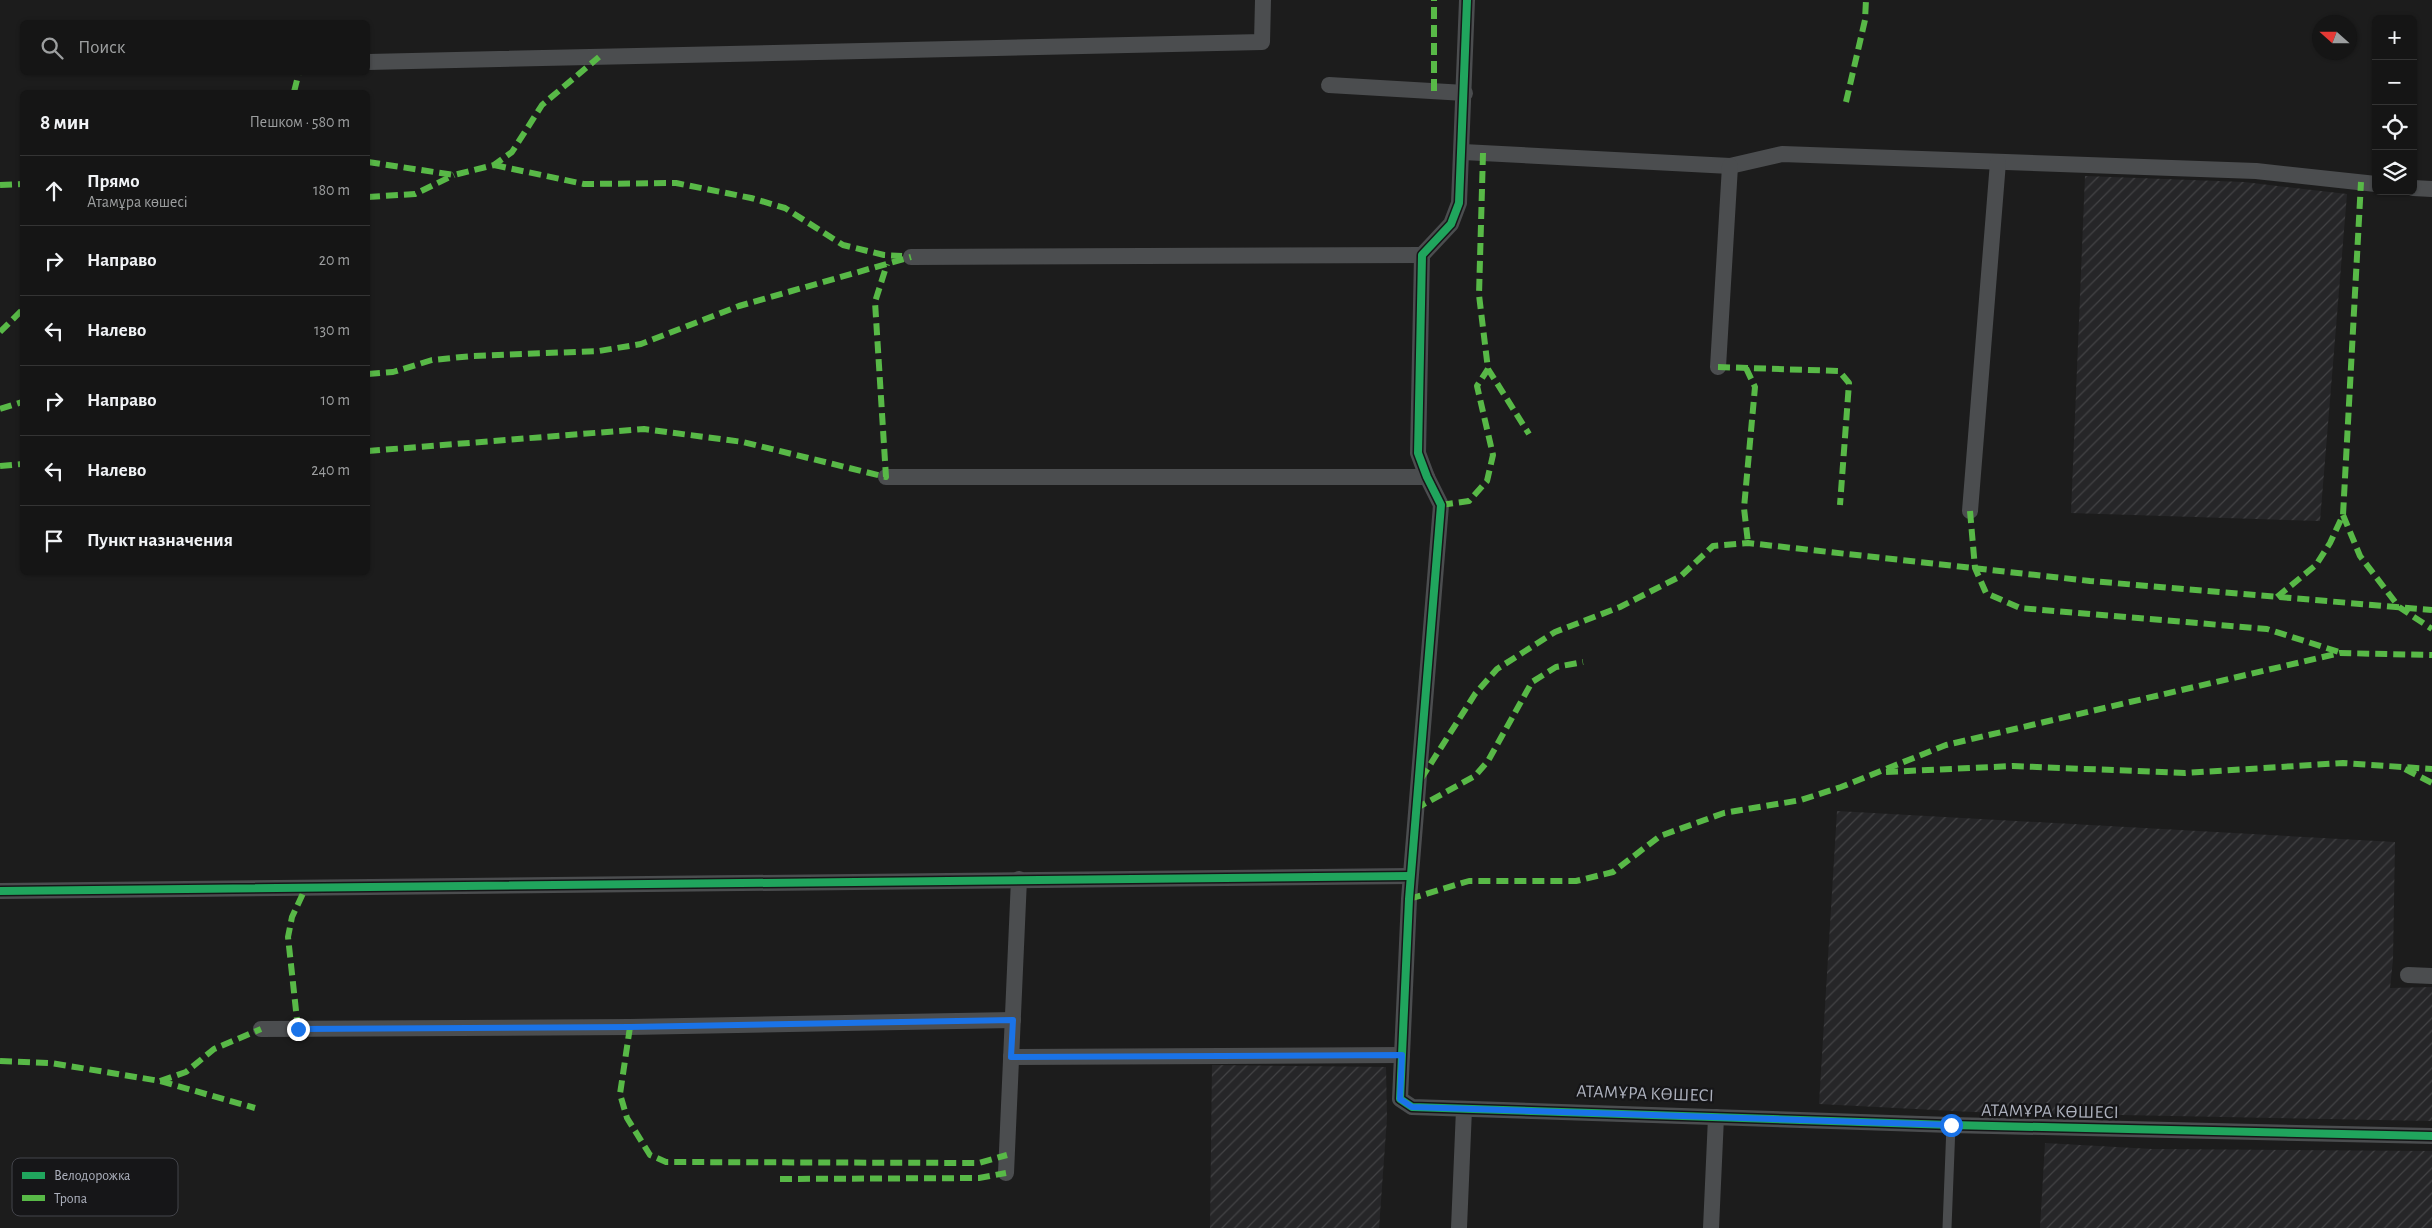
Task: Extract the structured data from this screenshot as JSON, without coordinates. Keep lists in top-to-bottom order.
{
  "streets": {
    "street": ["АТАМҰРА КӨШЕСІ"]
  },
  "legend": ["Велодорожка", "Тропа"],
  "north": "left",
  "page": {
    "map_buttons": ["+", "−"],
    "search": "Поиск",
    "heading": ["8 мин", "Пешком · 580 m"],
    "list": [
      ["Прямо", "Атамұра көшесі", "180 m"],
      ["Направо", "20 m"],
      ["Налево", "130 m"],
      ["Направо", "10 m"],
      ["Налево", "240 m"],
      "Пункт назначения"
    ]
  }
}
